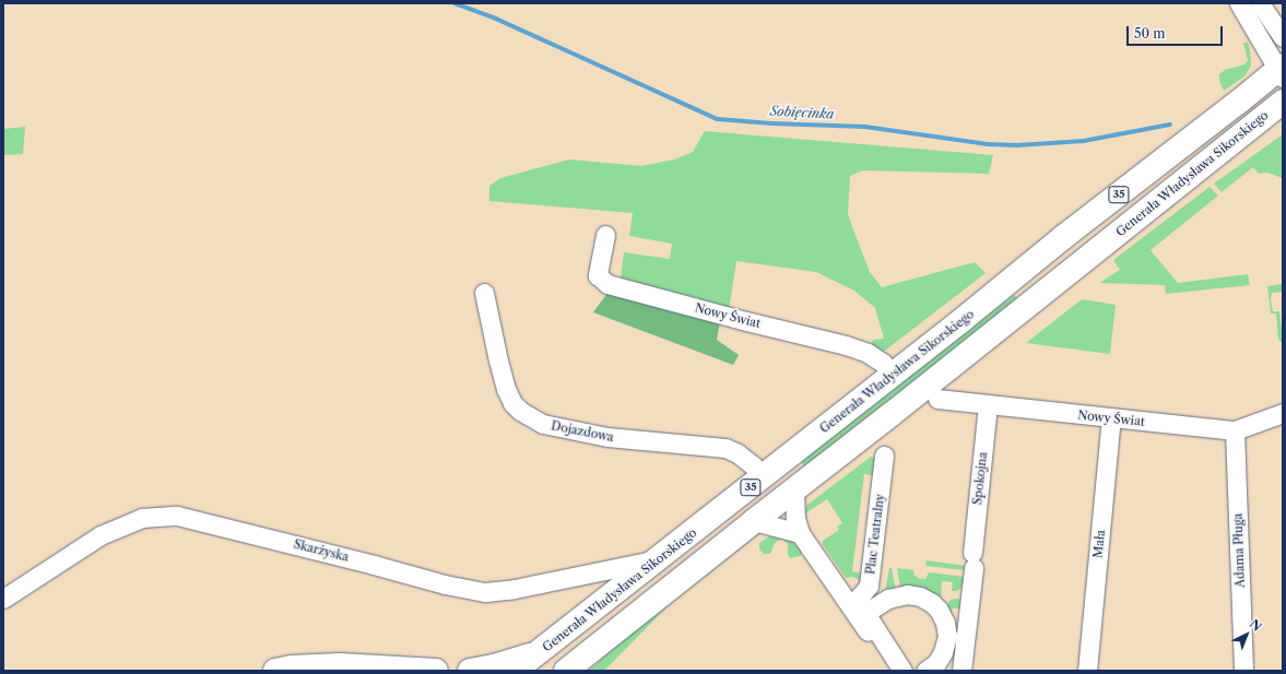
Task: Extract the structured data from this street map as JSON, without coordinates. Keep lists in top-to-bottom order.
{
  "streets": {
    "main road": ["Generała Władysława Sikorskiego", "35"],
    "street": [
      "Nowy Świat",
      "Dojazdowa",
      "Spokojna",
      "Plac Teatralny",
      "Mała",
      "Skarżyska",
      "Adama Pługa"
    ]
  },
  "crossings": [
    ["Generała Władysława Sikorskiego", "Nowy Świat"],
    ["Generała Władysława Sikorskiego", "Dojazdowa"],
    ["Generała Władysława Sikorskiego", "Skarżyska"],
    ["Nowy Świat", "Spokojna"],
    ["Nowy Świat", "Mała"],
    ["Nowy Świat", "Adama Pługa"]
  ],
  "water": ["Sobięcinka"],
  "scale_bar": "50 m",
  "north": "top right"
}
